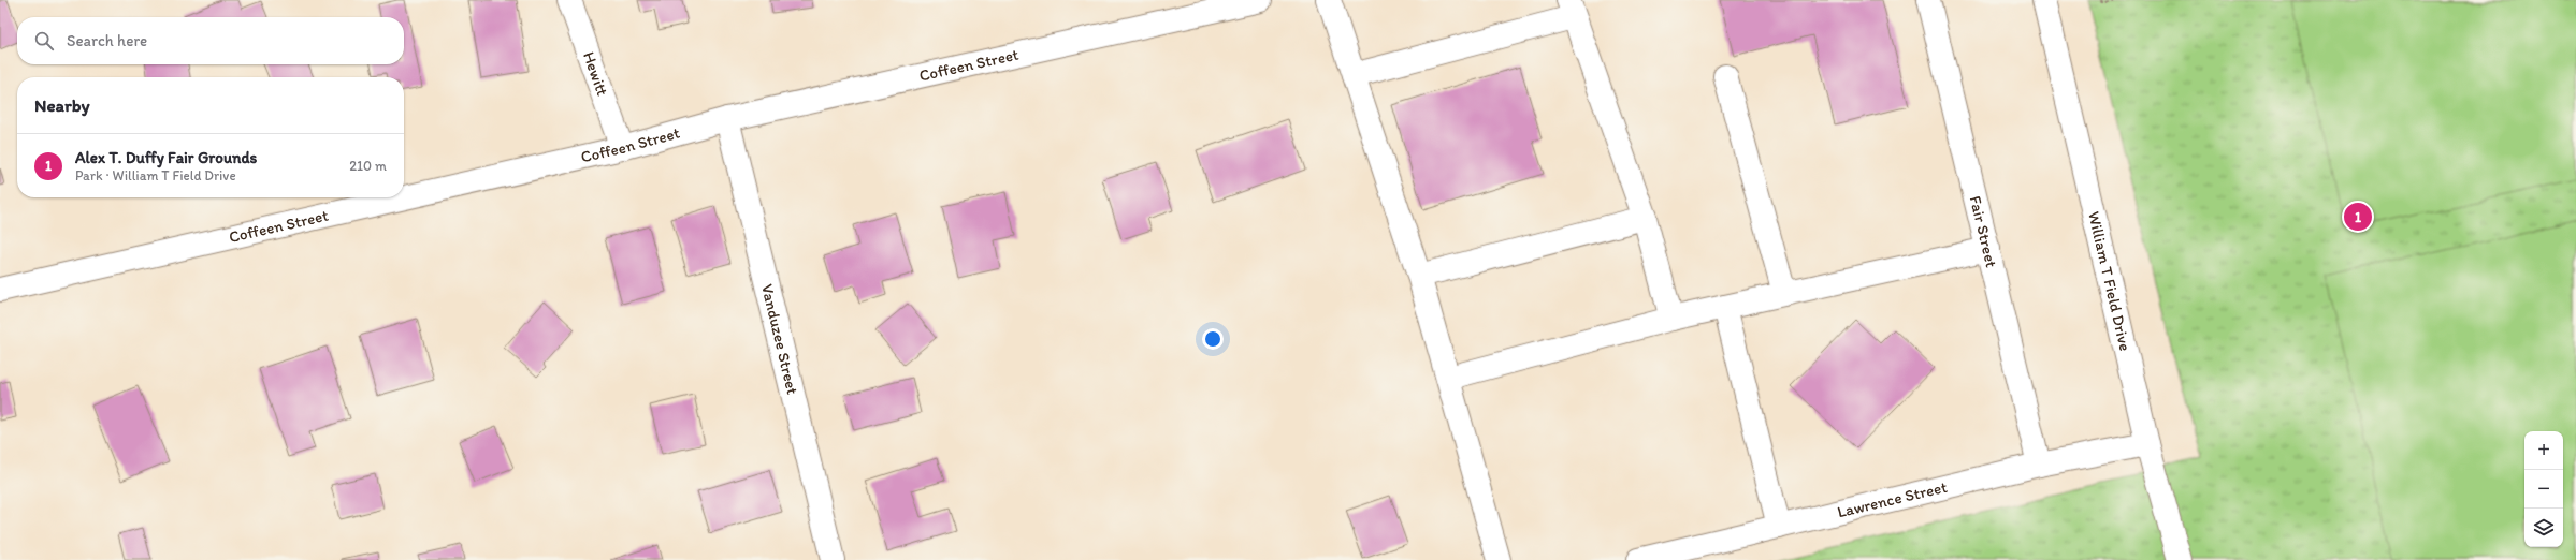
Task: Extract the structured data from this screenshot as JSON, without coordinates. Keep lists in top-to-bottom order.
{
  "streets": {
    "street": [
      "Coffeen Street",
      "Hewitt",
      "Fair Street",
      "William T Field Drive",
      "Vanduzee Street",
      "Lawrence Street"
    ]
  },
  "crossings": [
    ["Coffeen Street", "Hewitt"],
    ["Coffeen Street", "Vanduzee Street"],
    ["Fair Street", "Lawrence Street"],
    ["William T Field Drive", "Lawrence Street"]
  ],
  "page": {
    "search": "Search here",
    "heading": "Nearby",
    "list": [
      {
        "mark": "1",
        "name": "Alex T. Duffy Fair Grounds",
        "note": "Park · William T Field Drive",
        "value": "210 m"
      }
    ],
    "pins": "1",
    "map_buttons": ["+", "−"]
  }
}
